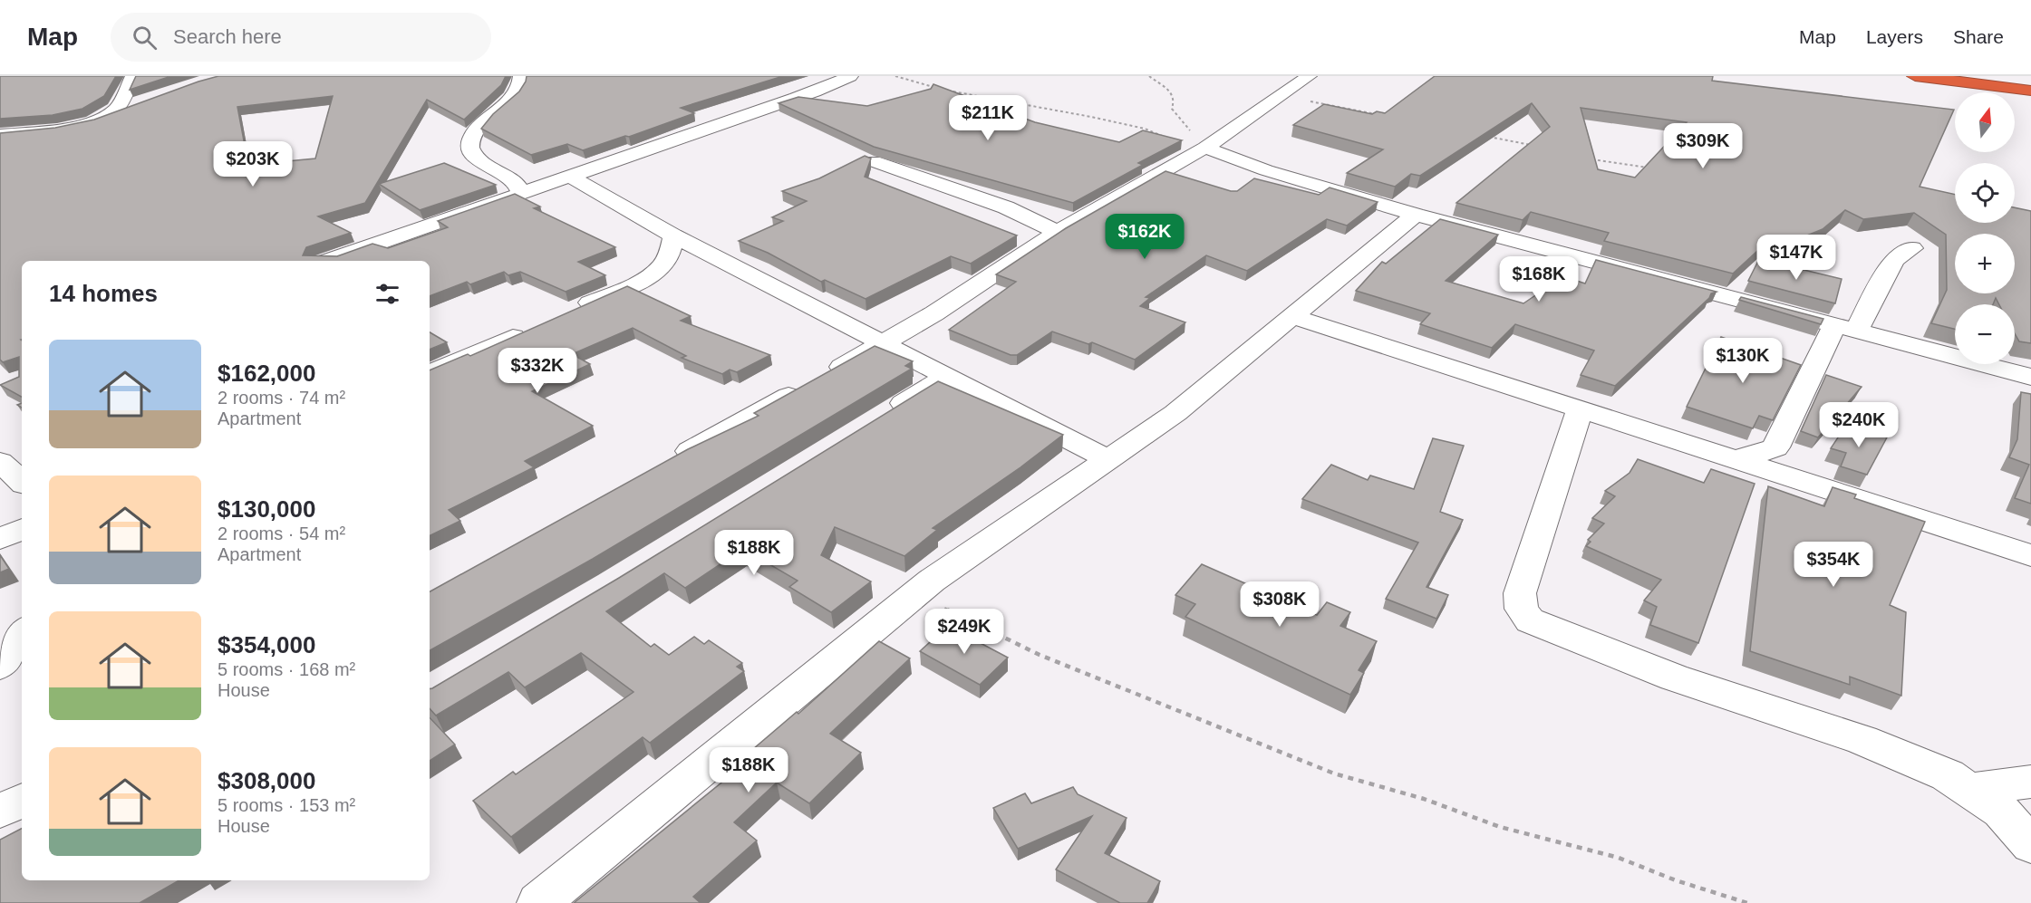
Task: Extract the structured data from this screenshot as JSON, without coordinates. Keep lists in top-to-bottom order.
{
  "north": "top",
  "page": {
    "header": "Map",
    "search": "Search here",
    "nav": ["Map", "Layers", "Share"],
    "map_buttons": ["+", "−"],
    "price": [
      "$211K",
      "$309K",
      "$203K",
      "$162K",
      "$147K",
      "$168K",
      "$130K",
      "$332K",
      "$240K",
      "$188K",
      "$354K",
      "$308K",
      "$249K",
      "$188K"
    ],
    "heading": "14 homes",
    "list": [
      {
        "name": "$162,000",
        "note": "2 rooms · 74 m² · Apartment"
      },
      {
        "name": "$130,000",
        "note": "2 rooms · 54 m² · Apartment"
      },
      {
        "name": "$354,000",
        "note": "5 rooms · 168 m² · House"
      },
      {
        "name": "$308,000",
        "note": "5 rooms · 153 m² · House"
      }
    ]
  }
}
